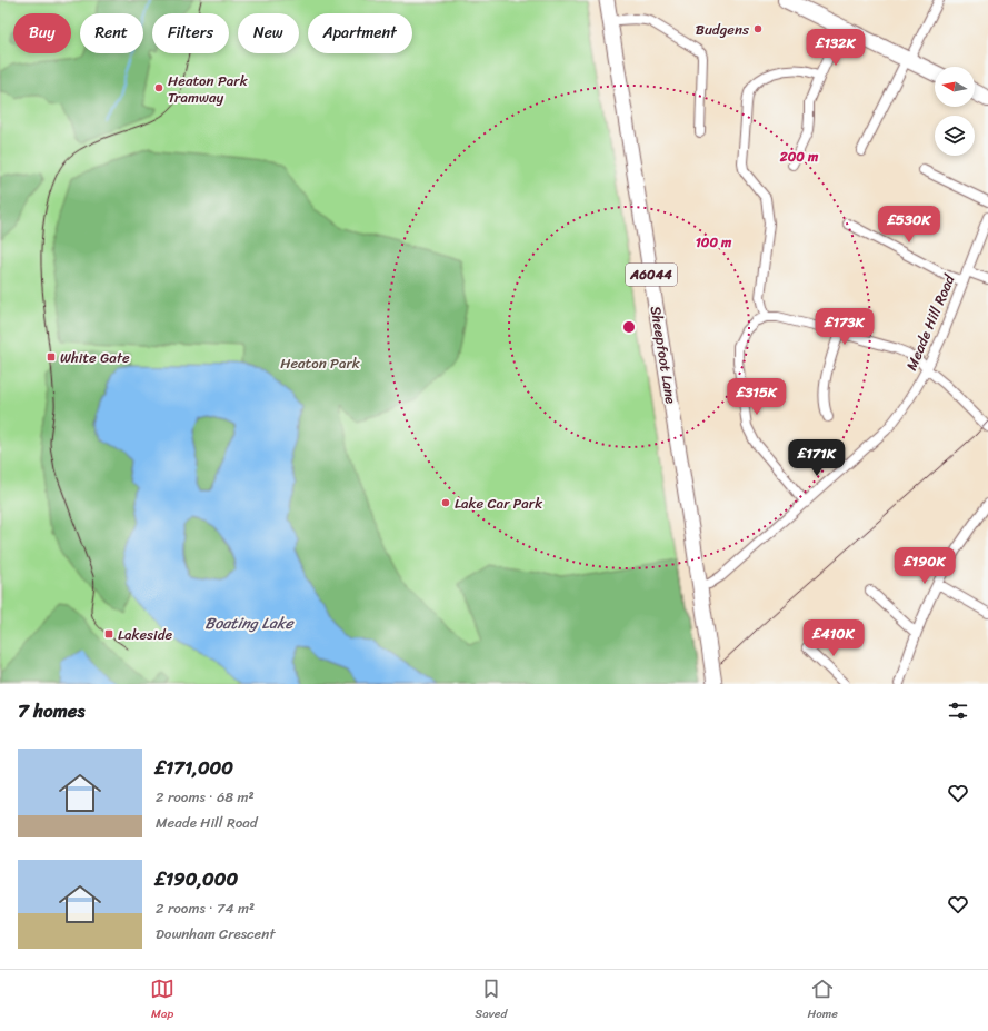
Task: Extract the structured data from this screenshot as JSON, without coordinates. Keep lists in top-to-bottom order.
{
  "streets": {
    "main road": ["A6044", "Sheepfoot Lane"],
    "street": ["Meade Hill Road"]
  },
  "crossings": [
    ["Meade Hill Road", "Sheepfoot Lane"]
  ],
  "water": ["Boating Lake"],
  "parks": ["Heaton Park"],
  "places": {
    "other": ["Budgens", "Heaton Park Tramway", "Lake Car Park"],
    "transit": ["White Gate", "Lakeside"]
  },
  "north": "left",
  "page": {
    "chip": [
      "Buy",
      "Rent",
      "Filters",
      "New",
      "Apartment"
    ],
    "price": [
      "£132K",
      "£530K",
      "£173K",
      "£315K",
      "£171K",
      "£190K",
      "£410K"
    ],
    "heading": "7 homes",
    "list": [
      {
        "name": "£171,000",
        "note": "2 rooms · 68 m² · Meade Hill Road"
      },
      {
        "name": "£190,000",
        "note": "2 rooms · 74 m² · Downham Crescent"
      }
    ],
    "tabs": ["Map", "Saved", "Home"]
  },
  "rings": ["200 m", "100 m"]
}
